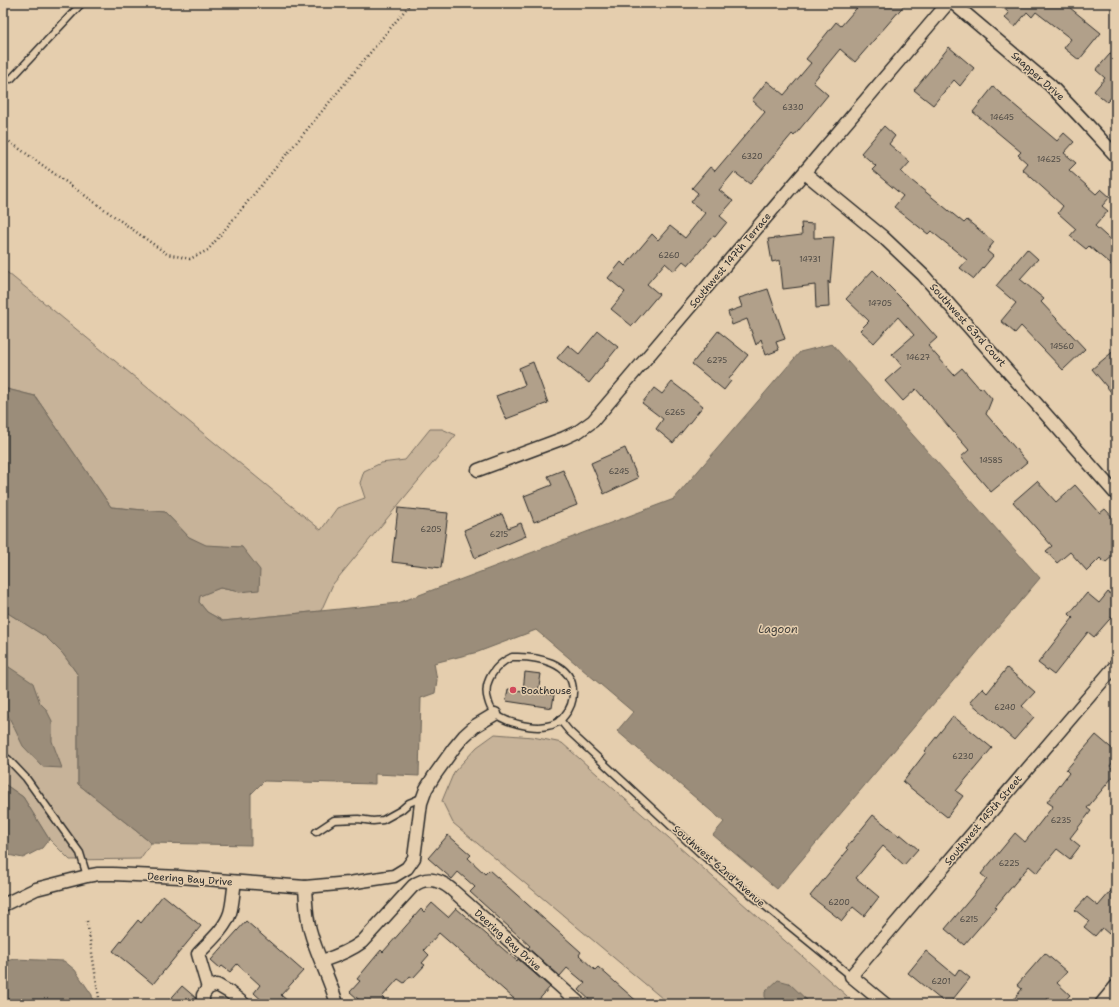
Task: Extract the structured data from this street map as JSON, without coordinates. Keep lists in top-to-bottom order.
{
  "streets": {
    "street": [
      "Snapper Drive",
      "Southwest 147th Terrace",
      "Southwest 63rd Court",
      "Southwest 145th Street",
      "Southwest 62nd Avenue",
      "Deering Bay Drive"
    ]
  },
  "crossings": [
    ["Southwest 147th Terrace", "Southwest 63rd Court"],
    ["Southwest 145th Street", "Southwest 62nd Avenue"],
    ["Southwest 62nd Avenue", "Deering Bay Drive"]
  ],
  "water": ["Lagoon"],
  "places": ["Boathouse"],
  "house_numbers": [
    "6330",
    "14645",
    "6320",
    "14625",
    "6260",
    "14731",
    "14705",
    "14560",
    "14627",
    "6275",
    "6265",
    "14585",
    "6245",
    "6205",
    "6215",
    "6240",
    "6230",
    "6235",
    "6225",
    "6200",
    "6215",
    "6201"
  ]
}
